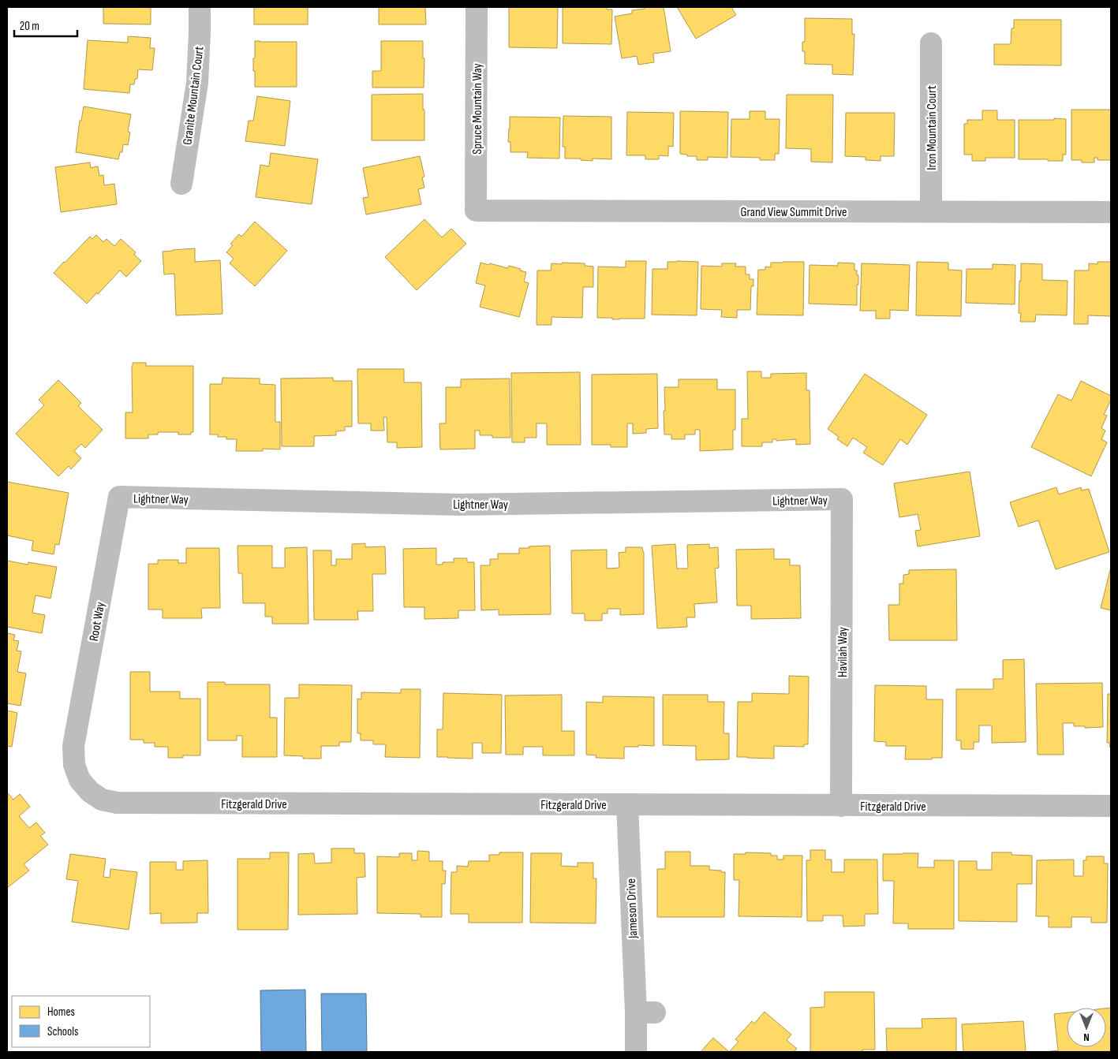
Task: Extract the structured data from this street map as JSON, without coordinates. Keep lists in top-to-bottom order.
{
  "streets": {
    "street": [
      "Granite Mountain Court",
      "Spruce Mountain Way",
      "Iron Mountain Court",
      "Grand View Summit Drive",
      "Lightner Way",
      "Root Way",
      "Havilah Way",
      "Fitzgerald Drive",
      "Jameson Drive"
    ]
  },
  "crossings": [
    ["Spruce Mountain Way", "Grand View Summit Drive"],
    ["Iron Mountain Court", "Grand View Summit Drive"],
    ["Lightner Way", "Root Way"],
    ["Lightner Way", "Havilah Way"],
    ["Root Way", "Fitzgerald Drive"],
    ["Havilah Way", "Fitzgerald Drive"],
    ["Fitzgerald Drive", "Jameson Drive"]
  ],
  "legend": ["Homes", "Schools"],
  "scale_bar": "20 m",
  "north": "bottom"
}
